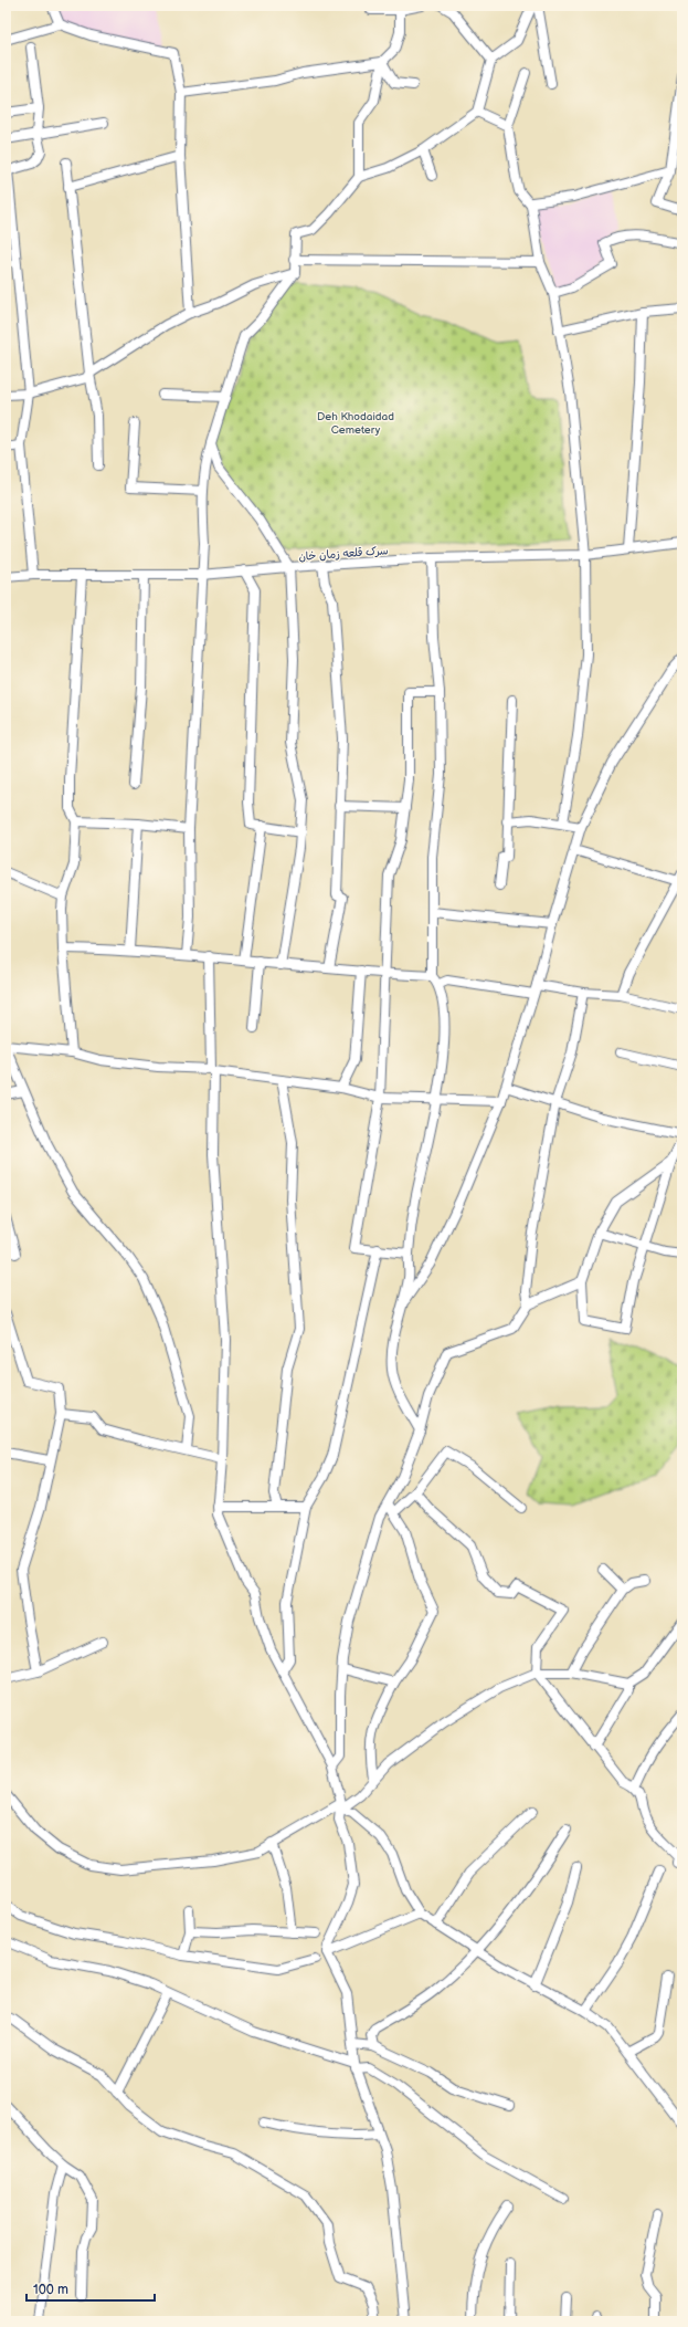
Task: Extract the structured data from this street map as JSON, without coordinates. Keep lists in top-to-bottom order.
{
  "streets": {
    "street": ["سرک قلعه زمان خان"]
  },
  "parks": ["Deh Khodaidad Cemetery"],
  "scale_bar": "100 m"
}
